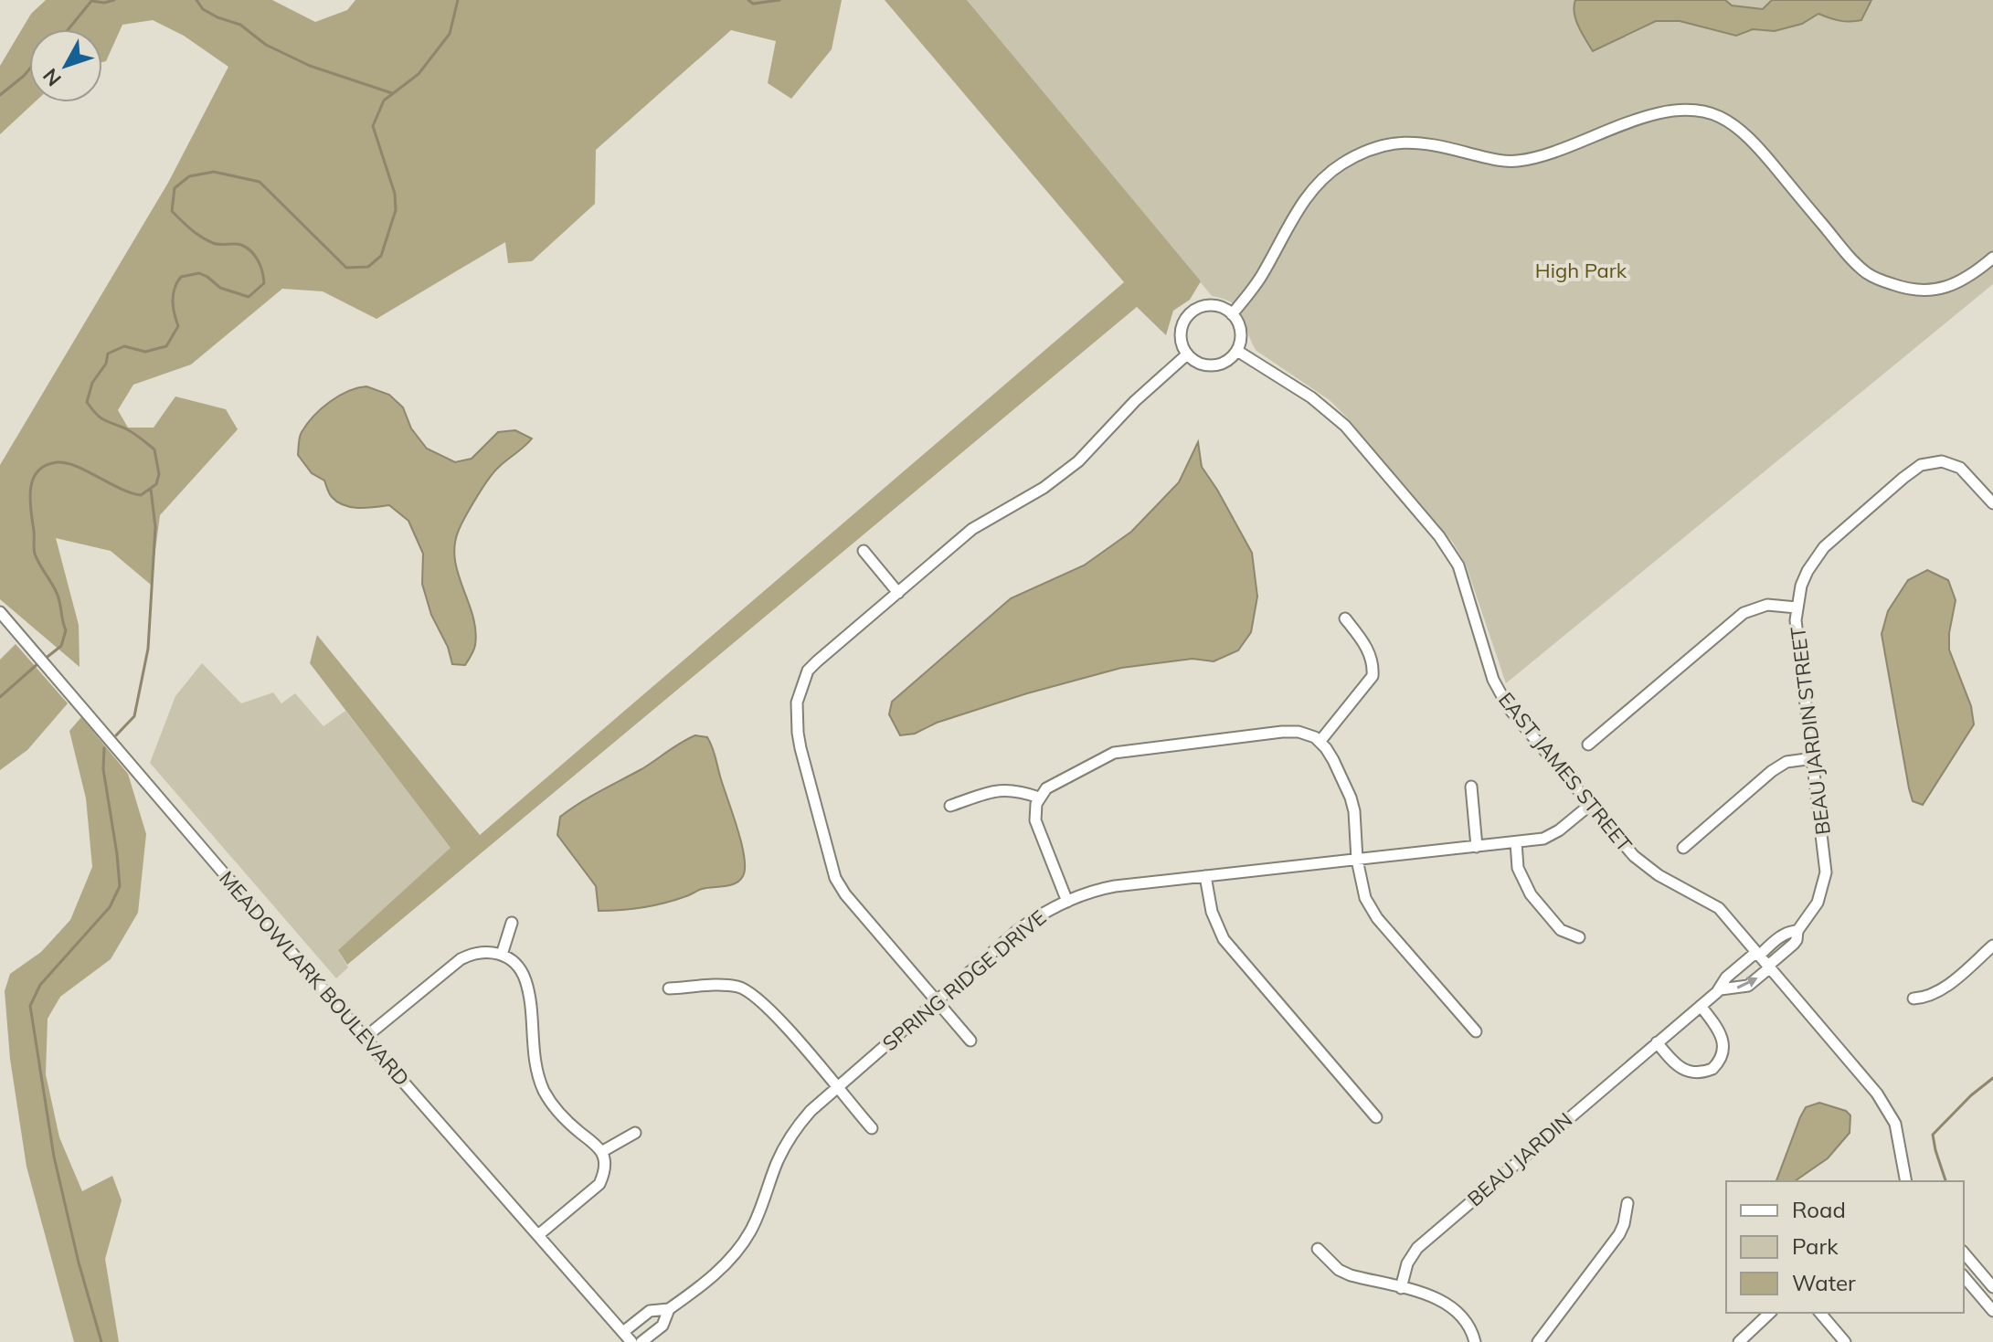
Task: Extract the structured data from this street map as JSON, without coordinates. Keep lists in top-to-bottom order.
{
  "streets": {
    "street": [
      "BEAU JARDIN STREET",
      "EAST JAMES STREET",
      "MEADOWLARK BOULEVARD",
      "SPRING RIDGE DRIVE",
      "BEAU JARDIN"
    ]
  },
  "crossings": [
    ["BEAU JARDIN STREET", "BEAU JARDIN"],
    ["EAST JAMES STREET", "SPRING RIDGE DRIVE"],
    ["EAST JAMES STREET", "BEAU JARDIN"],
    ["MEADOWLARK BOULEVARD", "SPRING RIDGE DRIVE"]
  ],
  "parks": ["High Park"],
  "legend": ["Road", "Park", "Water"],
  "north": "bottom left"
}
